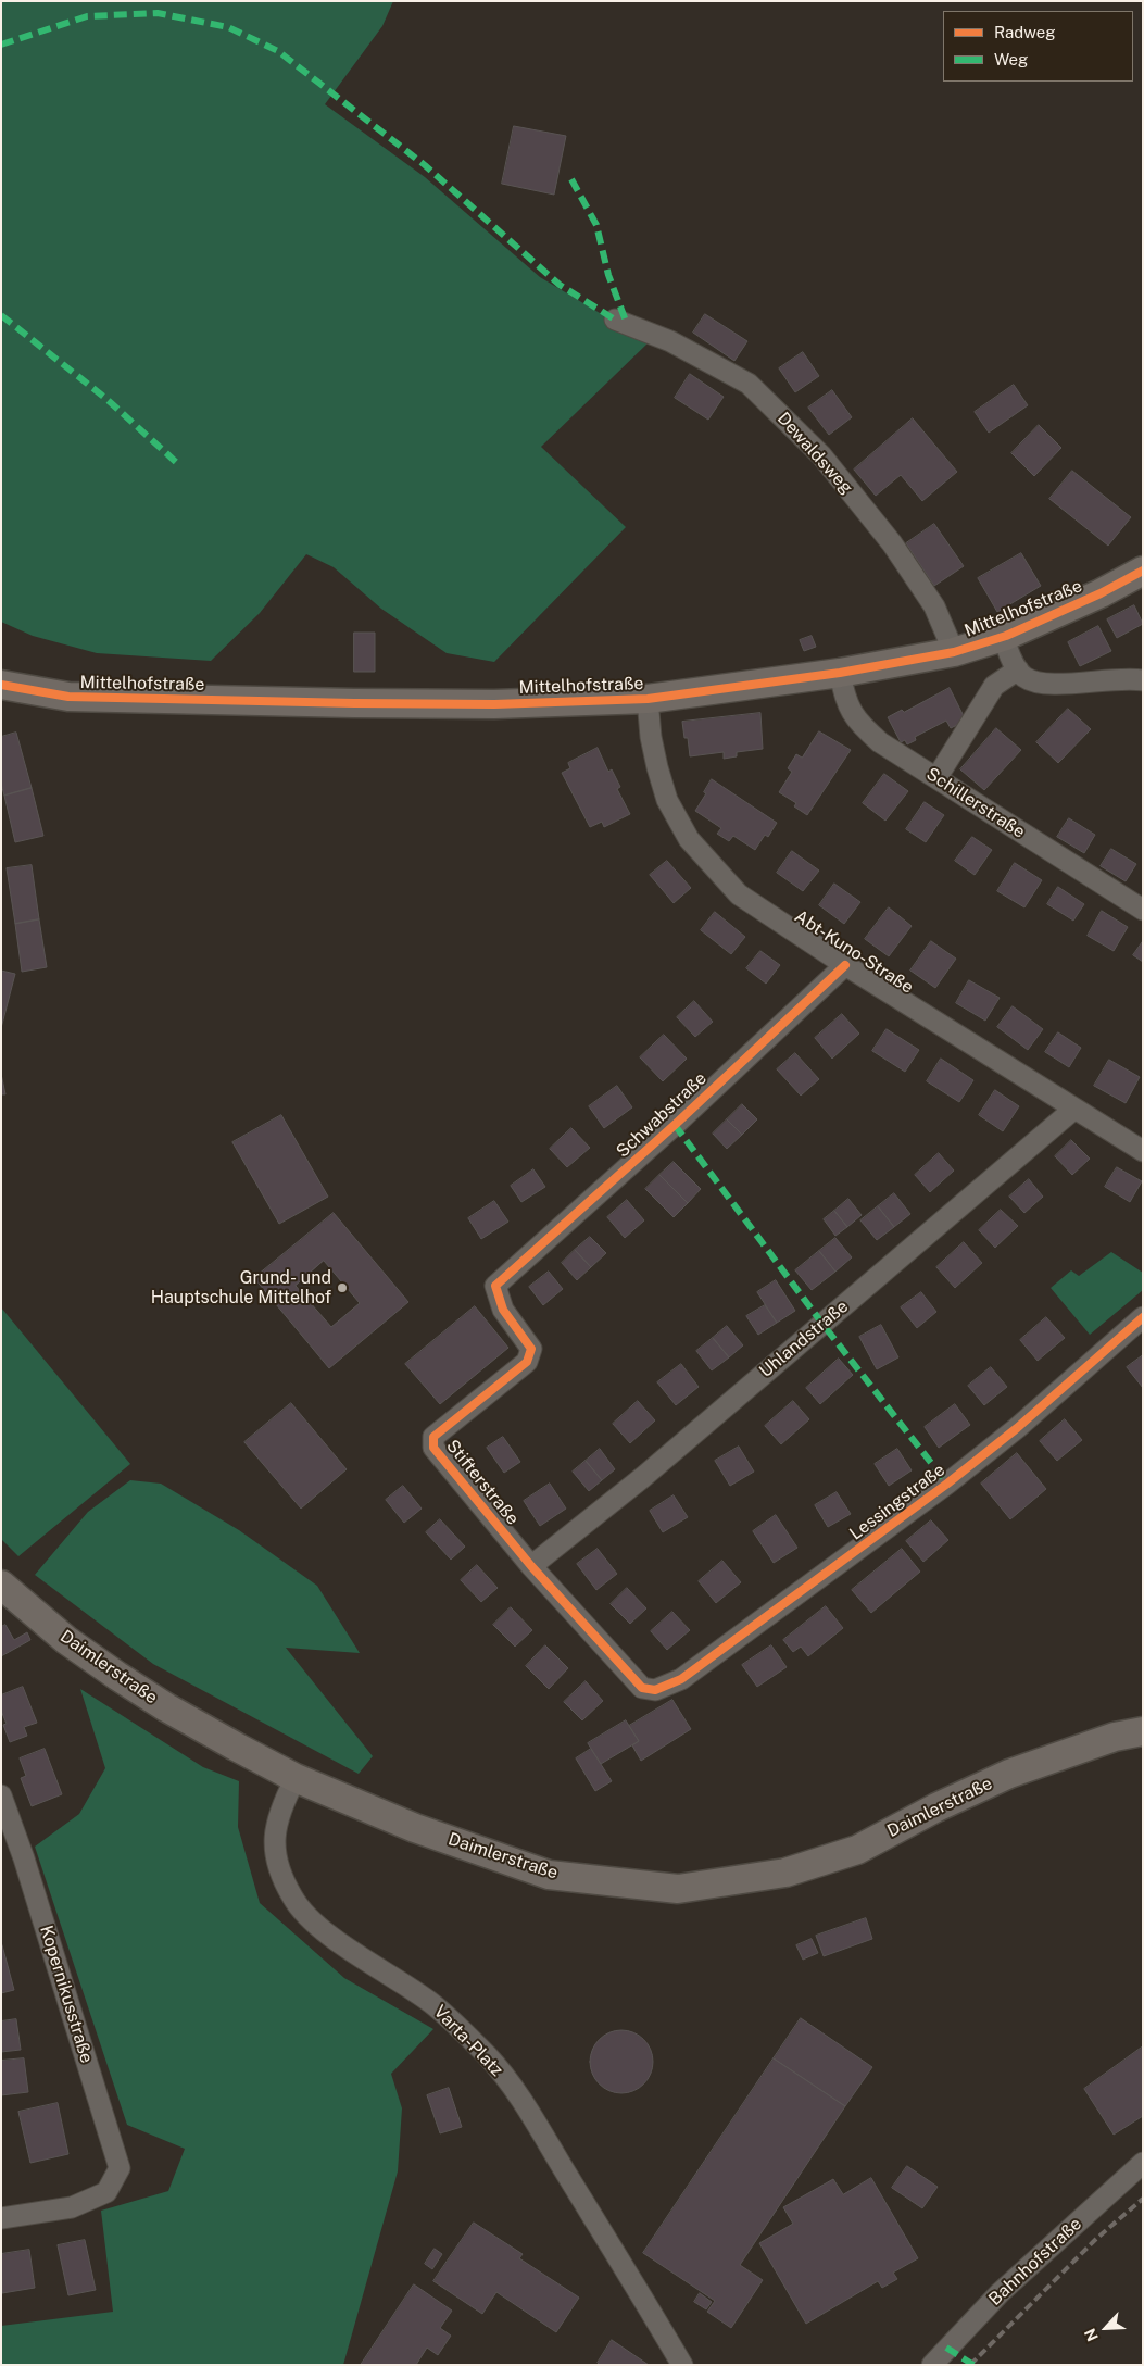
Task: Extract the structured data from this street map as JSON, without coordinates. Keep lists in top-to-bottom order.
{
  "streets": {
    "main road": ["Mittelhofstraße", "Daimlerstraße"],
    "street": [
      "Dewaldsweg",
      "Schillerstraße",
      "Abt-Kuno-Straße",
      "Schwabstraße",
      "Uhlandstraße",
      "Stifterstraße",
      "Lessingstraße",
      "Kopernikusstraße",
      "Varta-Platz",
      "Bahnhofstraße"
    ]
  },
  "crossings": [
    ["Dewaldsweg", "Mittelhofstraße"],
    ["Mittelhofstraße", "Schillerstraße"],
    ["Mittelhofstraße", "Abt-Kuno-Straße"],
    ["Abt-Kuno-Straße", "Schwabstraße"],
    ["Abt-Kuno-Straße", "Uhlandstraße"],
    ["Schwabstraße", "Stifterstraße"],
    ["Uhlandstraße", "Stifterstraße"],
    ["Stifterstraße", "Lessingstraße"],
    ["Daimlerstraße", "Varta-Platz"]
  ],
  "places": ["Grund- und Hauptschule Mittelhof"],
  "legend": ["Radweg", "Weg"],
  "north": "bottom left"
}
